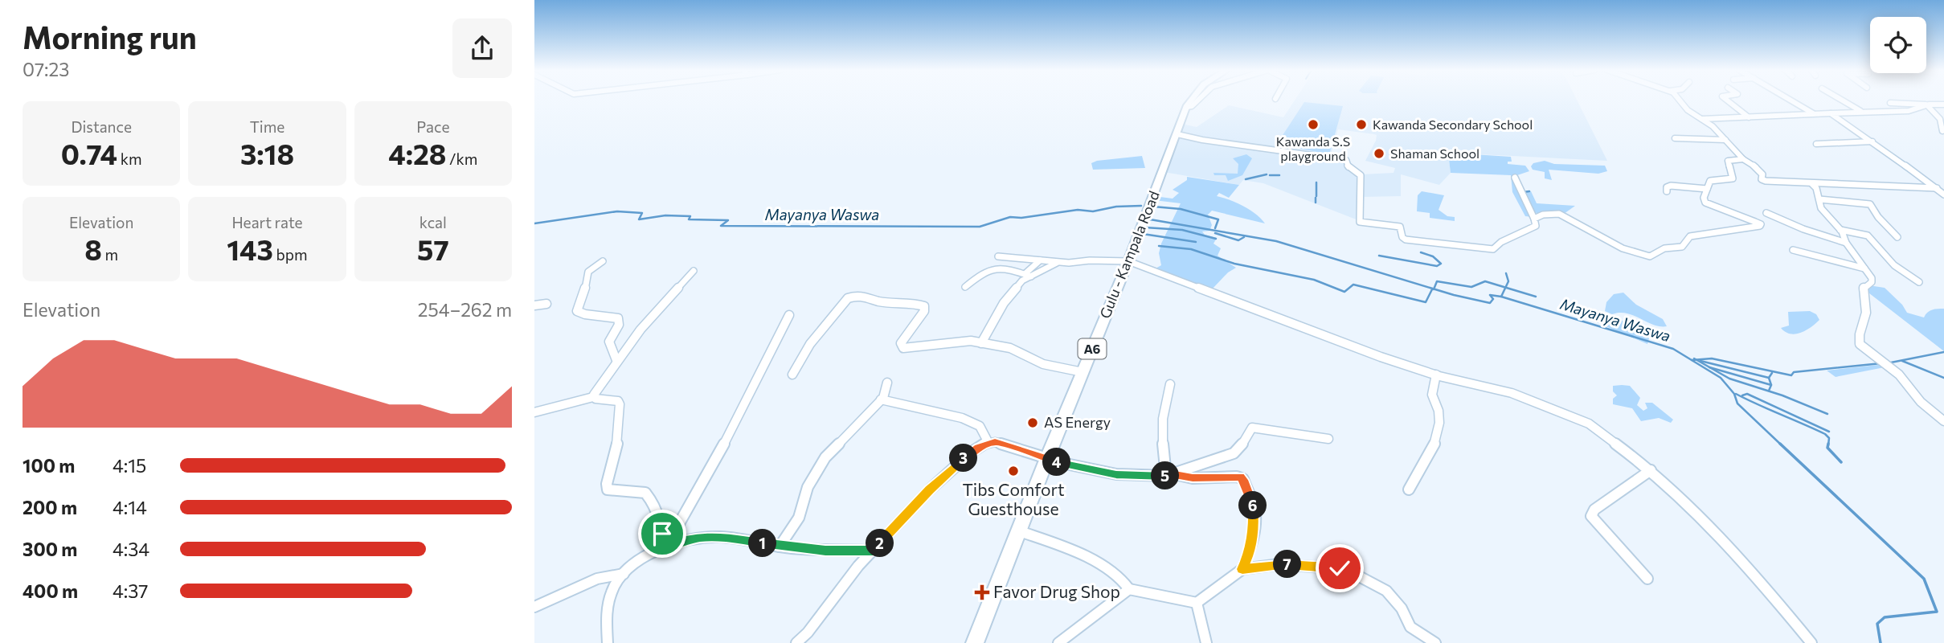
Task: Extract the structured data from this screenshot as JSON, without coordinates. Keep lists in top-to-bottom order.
{
  "streets": {
    "main road": ["Gulu - Kampala Road", "A6"]
  },
  "water": ["Mayanya Waswa"],
  "places": {
    "other": [
      "Kawanda S.S playground",
      "Kawanda Secondary School",
      "Shaman School",
      "AS Energy",
      "Tibs Comfort Guesthouse"
    ],
    "health": ["Favor Drug Shop"]
  },
  "page": {
    "heading": ["Morning run", "07:23"],
    "stats": [
      ["Distance", "0.74 km"],
      ["Time", "3:18"],
      ["Pace", "4:28 /km"],
      ["Elevation", "8 m"],
      ["Heart rate", "143 bpm"],
      ["kcal", "57"]
    ],
    "chart": ["Elevation", "254–262 m"],
    "pins": [
      "3",
      "4",
      "5",
      "6",
      "1",
      "2",
      "7"
    ],
    "list": [
      {
        "name": "100 m",
        "note": "4:15"
      },
      {
        "name": "200 m",
        "note": "4:14"
      },
      {
        "name": "300 m",
        "note": "4:34"
      },
      {
        "name": "400 m",
        "note": "4:37"
      }
    ]
  }
}
